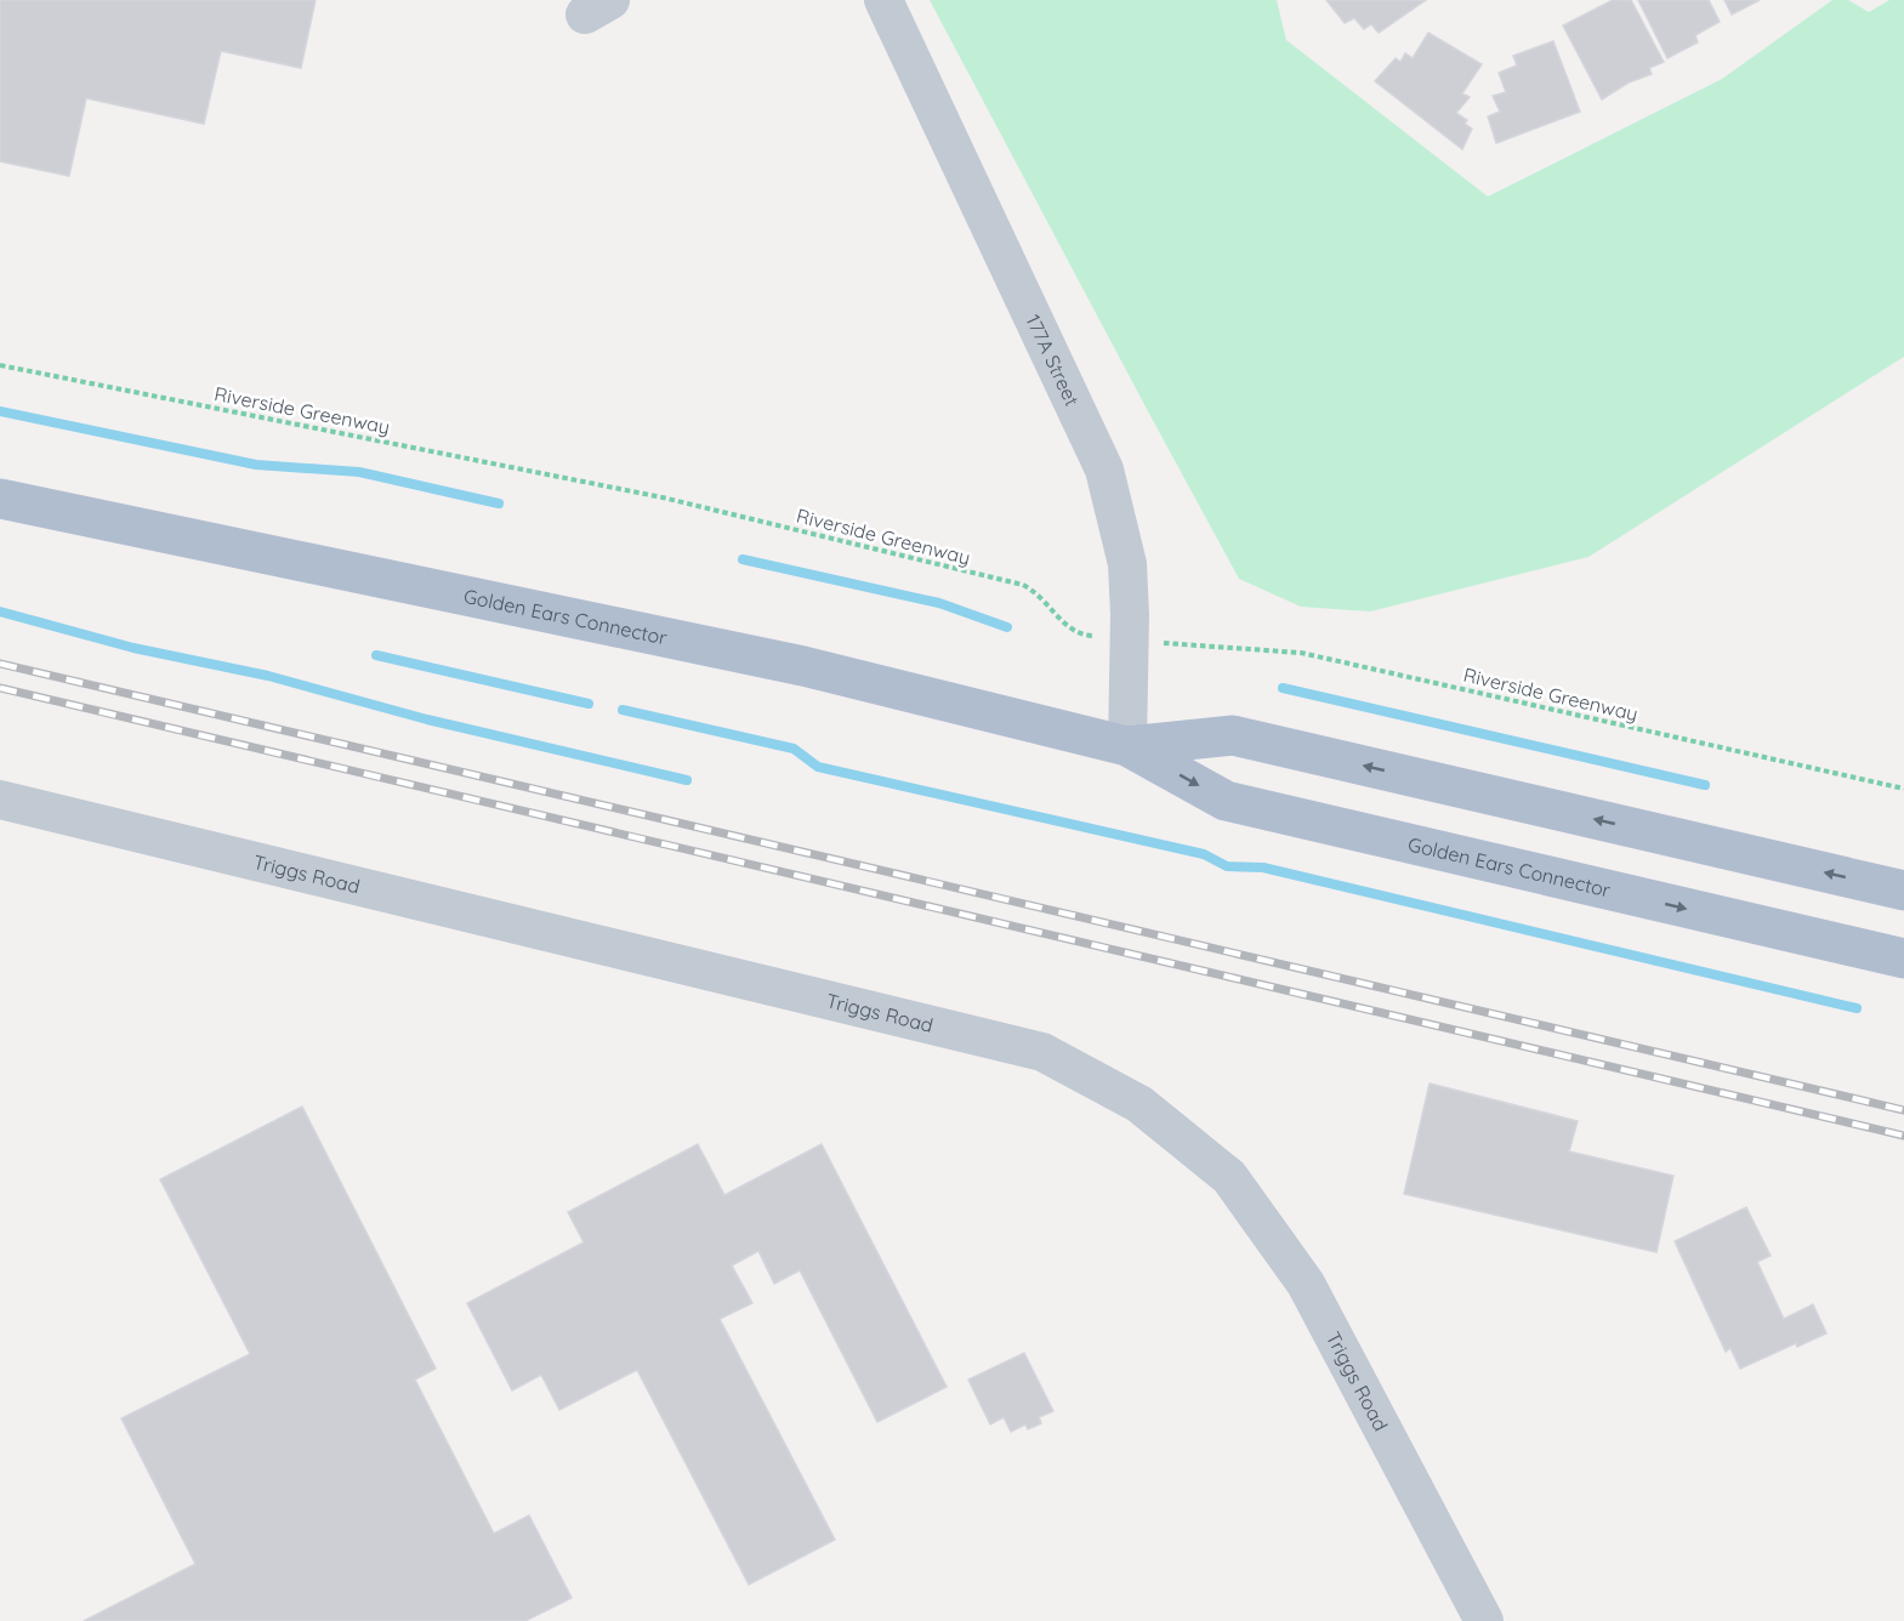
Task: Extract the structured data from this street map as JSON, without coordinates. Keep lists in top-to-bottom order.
{
  "streets": {
    "main road": ["Golden Ears Connector"],
    "street": ["177A Street", "Triggs Road"],
    "path": ["Riverside Greenway"]
  },
  "crossings": [
    ["177A Street", "Golden Ears Connector"]
  ]
}
